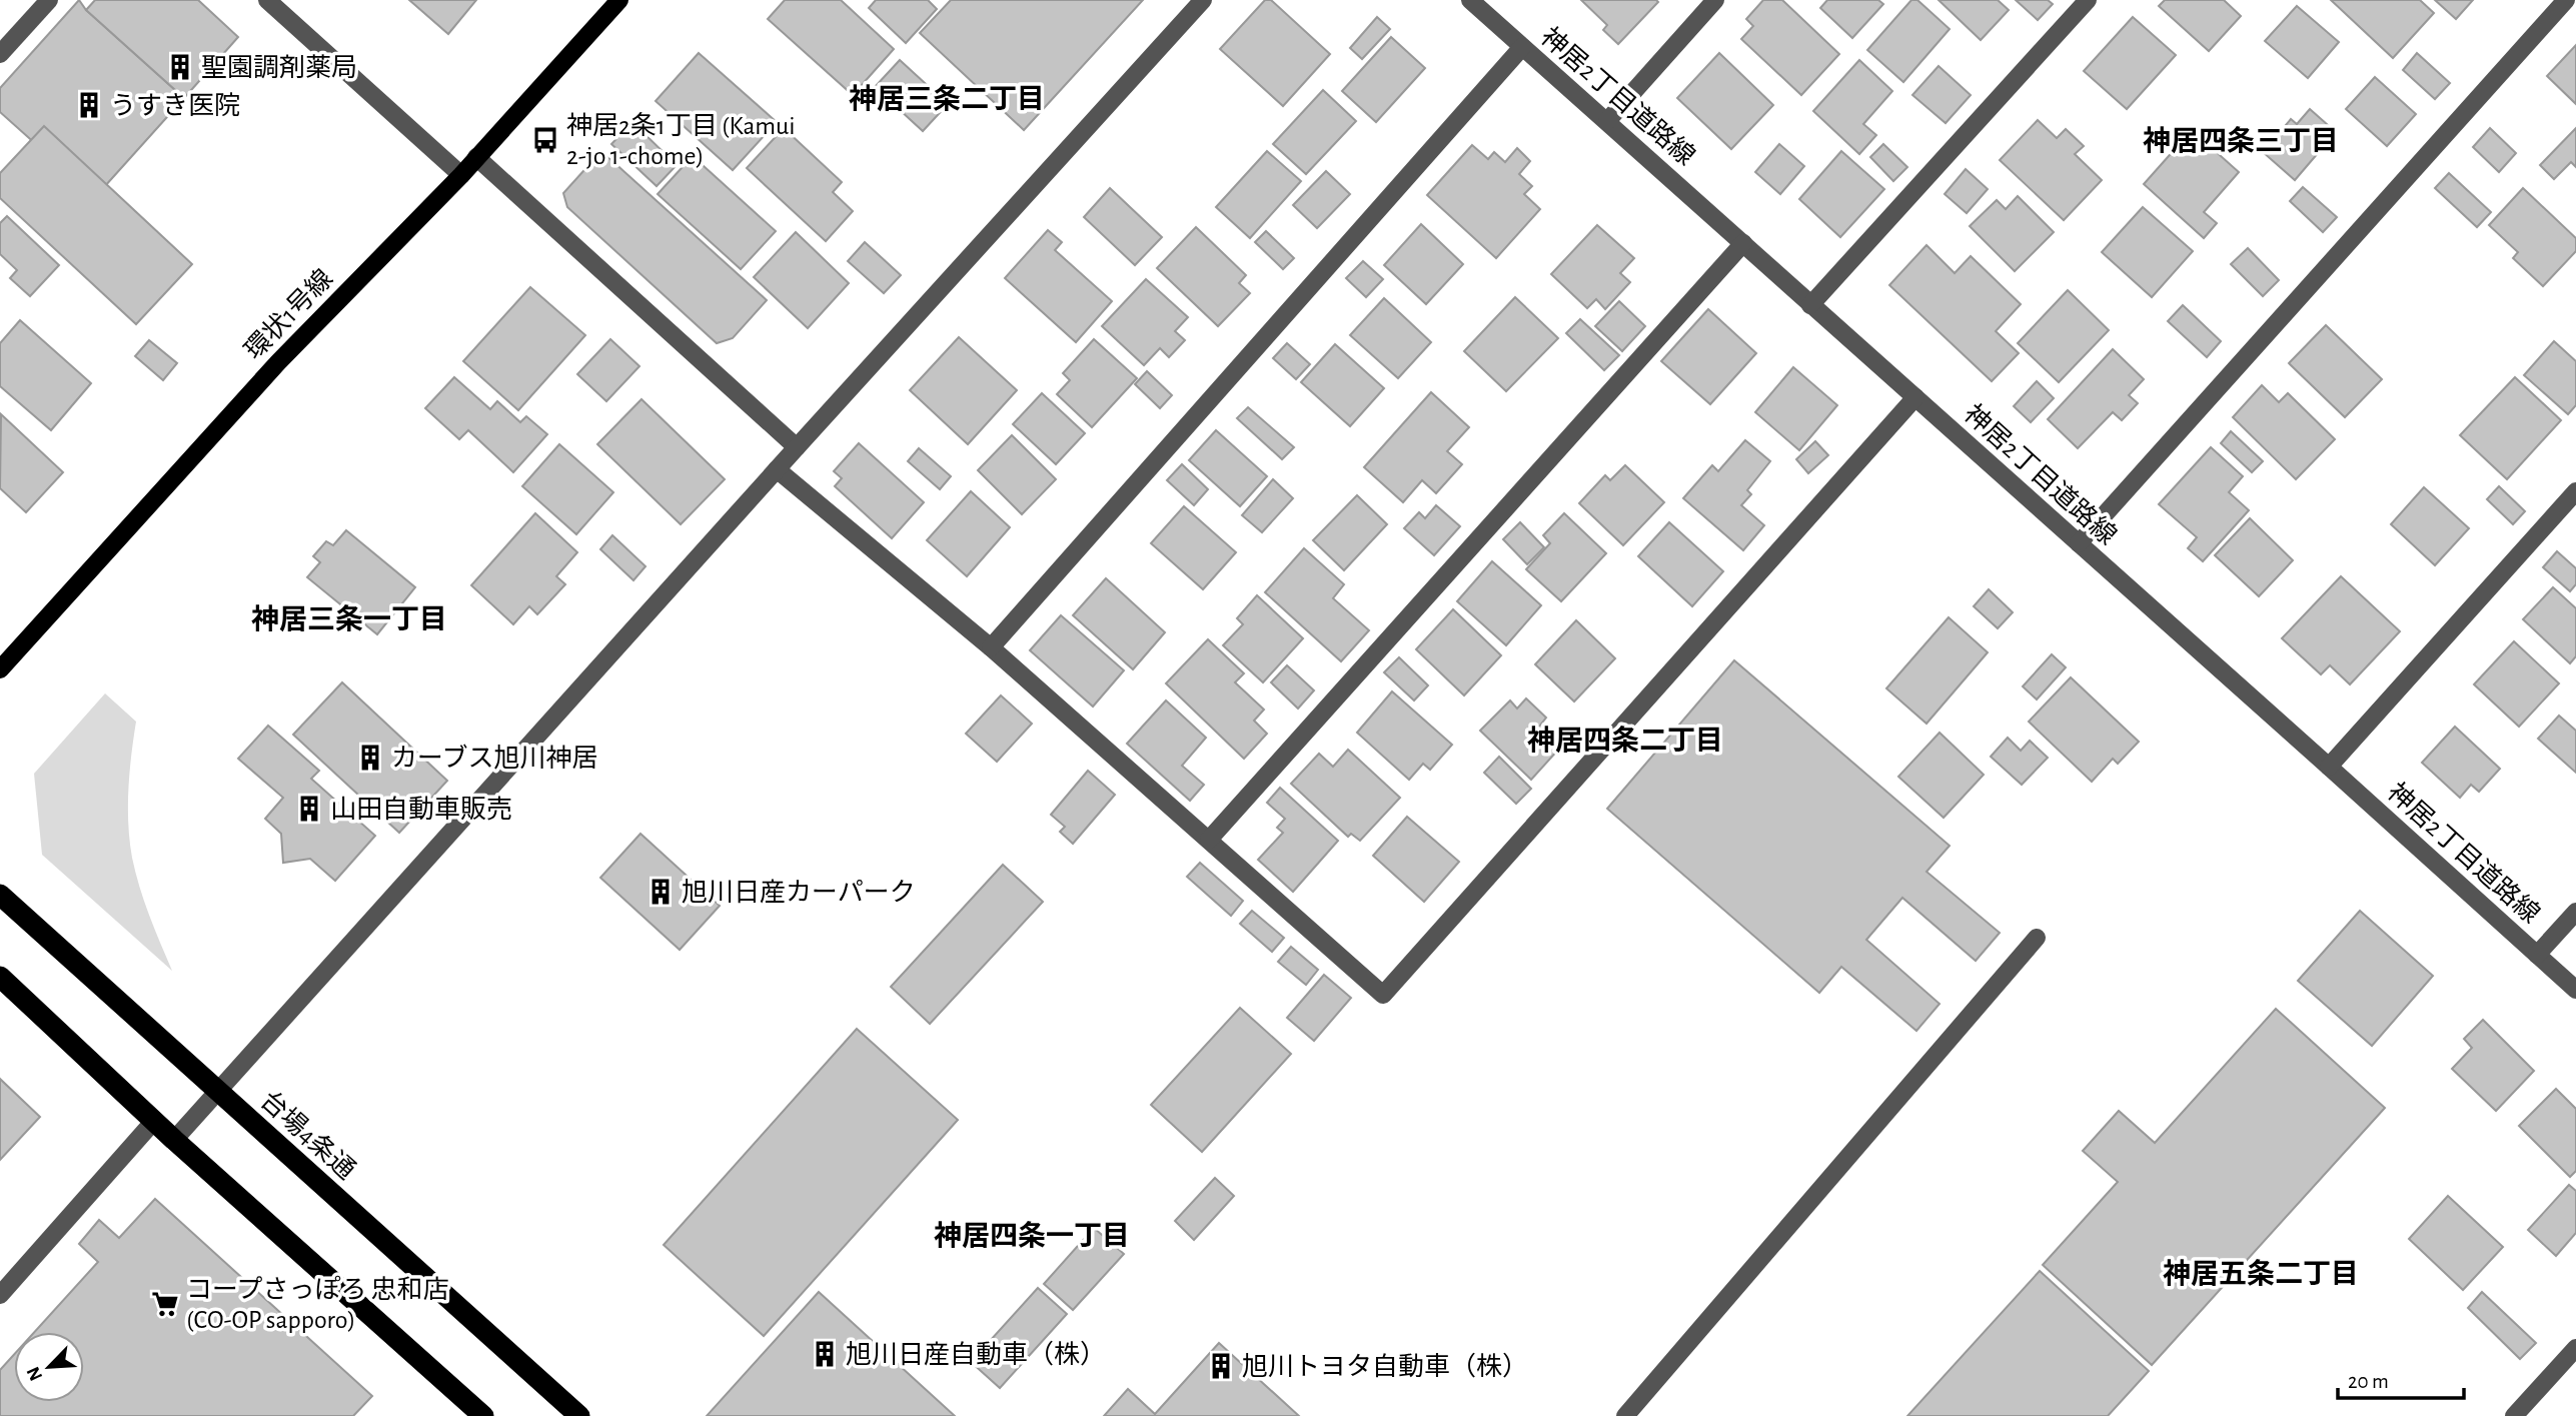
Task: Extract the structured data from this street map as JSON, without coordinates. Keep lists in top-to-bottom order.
{
  "streets": {
    "highway": ["台場4条通"],
    "main road": ["環状1号線"],
    "street": ["神居2丁目道路線"]
  },
  "districts": [
    "神居三条二丁目",
    "神居四条三丁目",
    "神居三条一丁目",
    "神居四条二丁目",
    "神居四条一丁目",
    "神居五条二丁目"
  ],
  "places": {
    "building": [
      "聖園調剤薬局",
      "うすき医院",
      "カーブス旭川神居",
      "山田自動車販売",
      "旭川日産カーパーク",
      "旭川日産自動車（株）",
      "旭川トヨタ自動車（株）"
    ],
    "bus stop": ["神居2条1丁目 (Kamui 2-jo 1-chome)"],
    "supermarket": ["コープさっぽろ 忠和店 (CO-OP sapporo)"]
  },
  "scale_bar": "20 m",
  "north": "bottom left"
}
